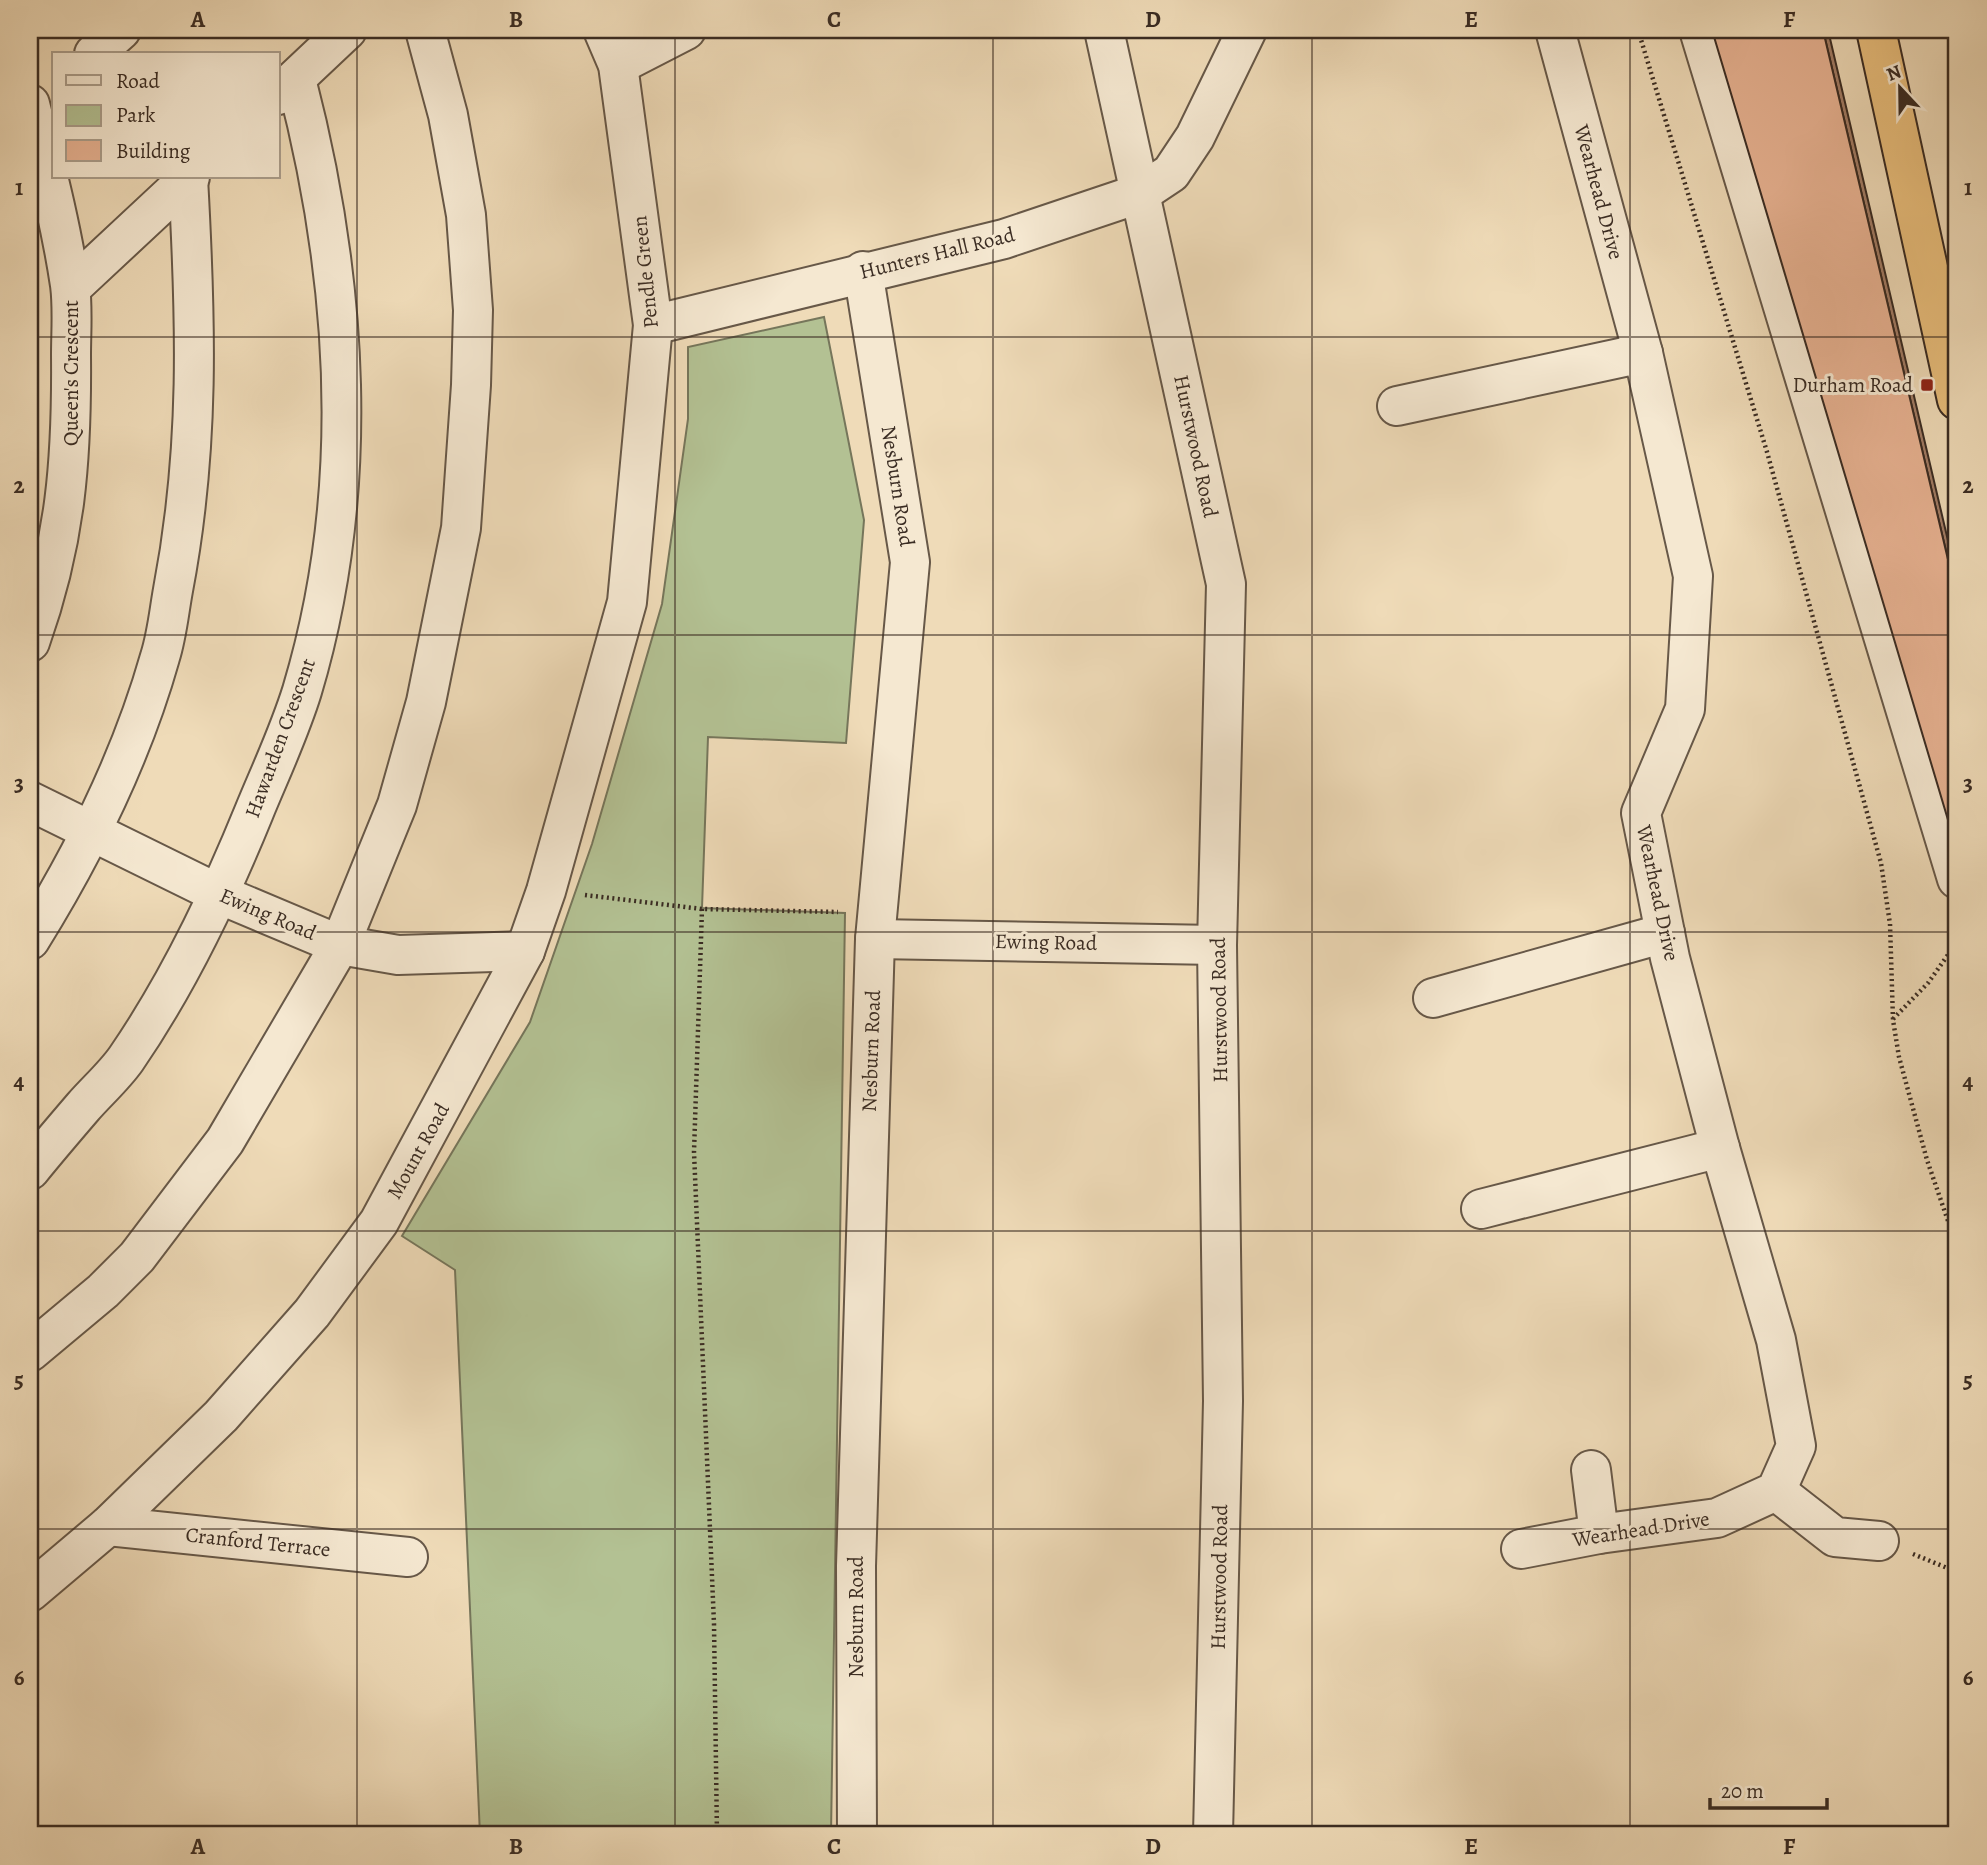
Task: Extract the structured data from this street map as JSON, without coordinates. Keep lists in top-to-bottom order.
{
  "streets": {
    "street": [
      "Wearhead Drive",
      "Hunters Hall Road",
      "Pendle Green",
      "Queen's Crescent",
      "Hurstwood Road",
      "Nesburn Road",
      "Hawarden Crescent",
      "Ewing Road",
      "Mount Road",
      "Cranford Terrace"
    ]
  },
  "crossings": [
    ["Hunters Hall Road", "Pendle Green"],
    ["Hunters Hall Road", "Hurstwood Road"],
    ["Hunters Hall Road", "Nesburn Road"],
    ["Pendle Green", "Mount Road"],
    ["Hurstwood Road", "Ewing Road"],
    ["Nesburn Road", "Ewing Road"],
    ["Hawarden Crescent", "Ewing Road"],
    ["Ewing Road", "Mount Road"],
    ["Mount Road", "Cranford Terrace"]
  ],
  "places": {
    "transit": ["Durham Road"]
  },
  "legend": ["Road", "Park", "Building"],
  "scale_bar": "20 m",
  "north": "top",
  "grid": {
    "columns": [
      "A",
      "B",
      "C",
      "D",
      "E",
      "F"
    ],
    "rows": [
      "1",
      "2",
      "3",
      "4",
      "5",
      "6"
    ]
  }
}
